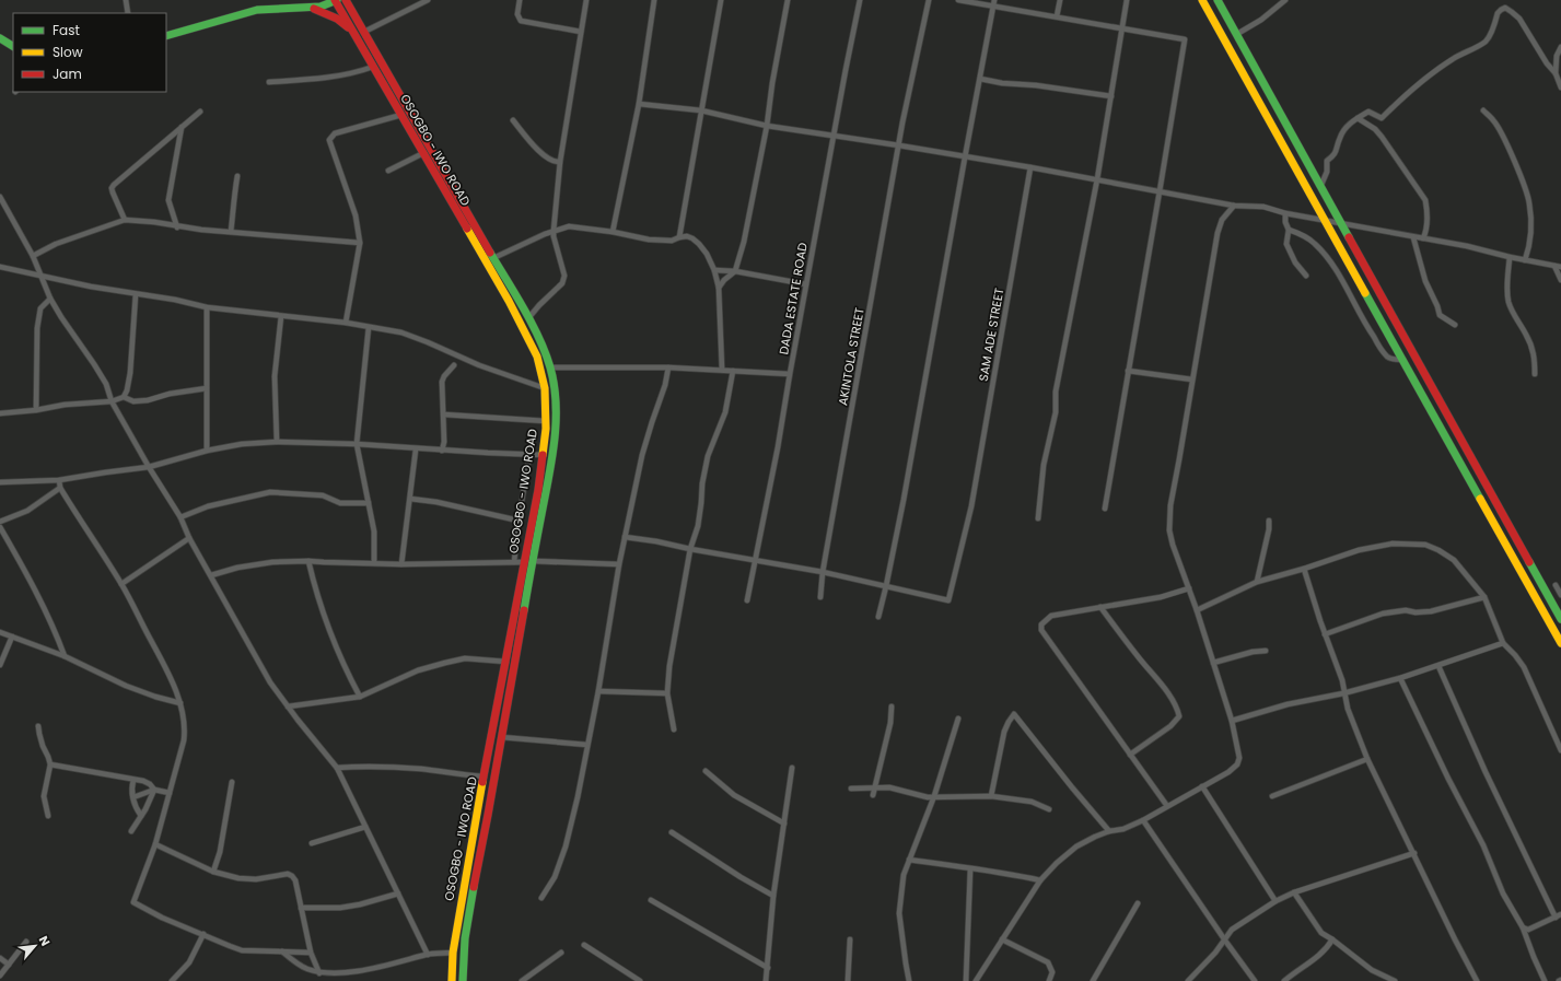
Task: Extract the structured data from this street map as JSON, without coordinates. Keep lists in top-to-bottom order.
{
  "streets": {
    "main road": ["OSOGBO - IWO ROAD"],
    "street": ["DADA ESTATE ROAD", "SAM ADE STREET", "AKINTOLA STREET"]
  },
  "legend": ["Fast", "Slow", "Jam"],
  "north": "top right"
}
